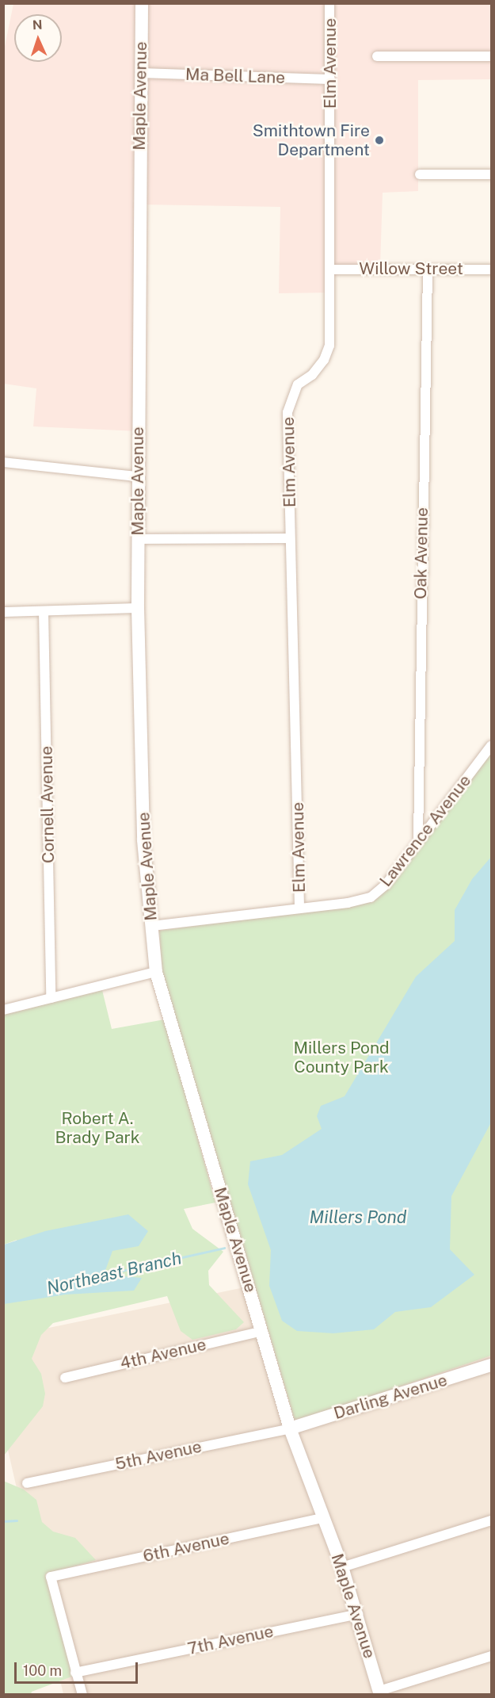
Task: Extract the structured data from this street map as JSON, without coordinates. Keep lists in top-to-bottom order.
{
  "streets": {
    "main road": ["Maple Avenue", "Darling Avenue"],
    "street": [
      "Elm Avenue",
      "Ma Bell Lane",
      "Willow Street",
      "Oak Avenue",
      "Cornell Avenue",
      "Lawrence Avenue",
      "4th Avenue",
      "5th Avenue",
      "6th Avenue",
      "7th Avenue"
    ]
  },
  "crossings": [
    ["Elm Avenue", "Ma Bell Lane"],
    ["Elm Avenue", "Willow Street"],
    ["Elm Avenue", "Lawrence Avenue"],
    ["Ma Bell Lane", "Maple Avenue"],
    ["Maple Avenue", "Lawrence Avenue"],
    ["Maple Avenue", "4th Avenue"],
    ["Maple Avenue", "Darling Avenue"],
    ["Maple Avenue", "5th Avenue"],
    ["Maple Avenue", "6th Avenue"],
    ["Maple Avenue", "7th Avenue"],
    ["Willow Street", "Oak Avenue"],
    ["Oak Avenue", "Lawrence Avenue"],
    ["Darling Avenue", "5th Avenue"],
    ["6th Avenue", "7th Avenue"]
  ],
  "water": ["Millers Pond", "Northeast Branch"],
  "parks": ["Millers Pond County Park", "Robert A. Brady Park"],
  "places": ["Smithtown Fire Department"],
  "scale_bar": "100 m",
  "north": "top"
}
